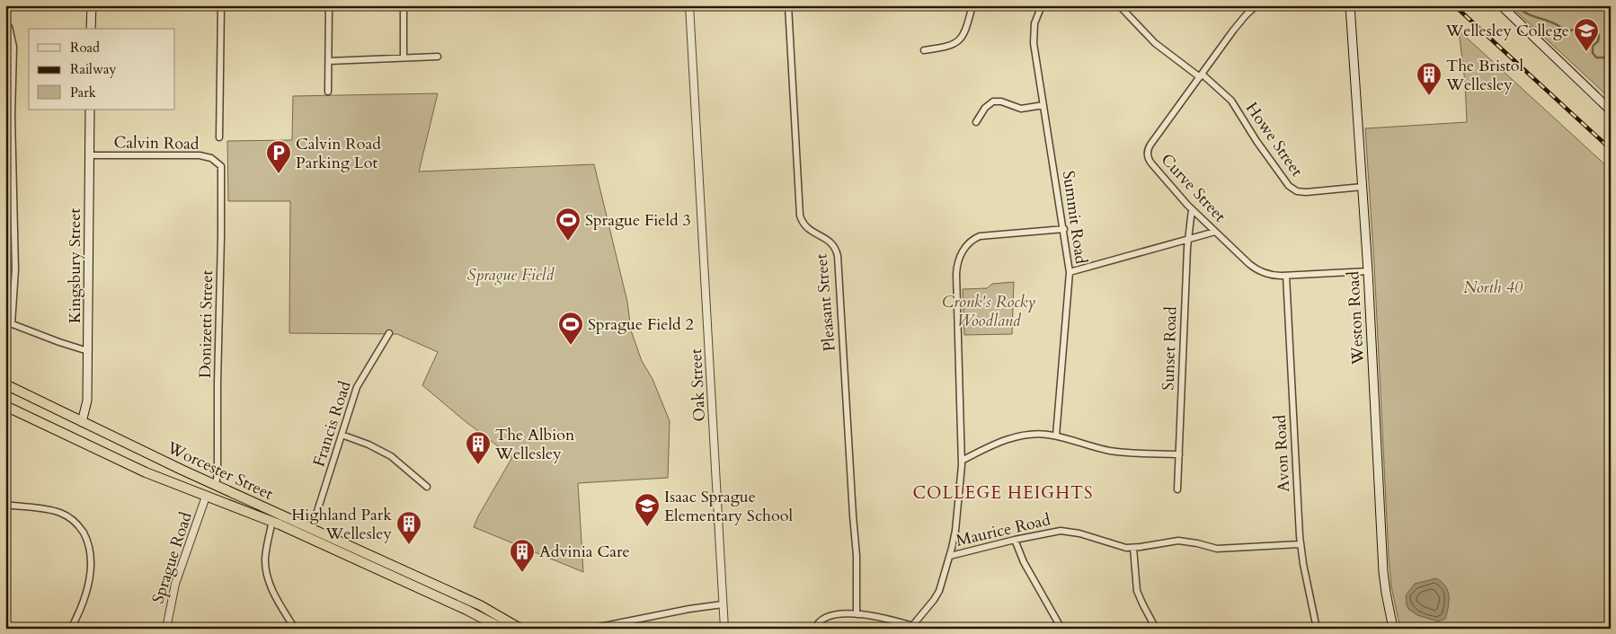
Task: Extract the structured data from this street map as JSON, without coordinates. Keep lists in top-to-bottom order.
{
  "streets": {
    "highway": ["Worcester Street"],
    "main road": ["Kingsbury Street", "Weston Road"],
    "street": [
      "Howe Street",
      "Calvin Road",
      "Curve Street",
      "Summit Road",
      "Pleasant Street",
      "Donizetti Street",
      "Sunset Road",
      "Oak Street",
      "Francis Road",
      "Avon Road",
      "Maurice Road",
      "Sprague Road"
    ]
  },
  "crossings": [
    ["Howe Street", "Curve Street"],
    ["Howe Street", "Weston Road"],
    ["Calvin Road", "Kingsbury Street"],
    ["Calvin Road", "Donizetti Street"],
    ["Curve Street", "Weston Road"],
    ["Curve Street", "Sunset Road"],
    ["Curve Street", "Avon Road"],
    ["Kingsbury Street", "Worcester Street"],
    ["Donizetti Street", "Worcester Street"],
    ["Francis Road", "Worcester Street"],
    ["Avon Road", "Maurice Road"],
    ["Worcester Street", "Sprague Road"]
  ],
  "districts": ["COLLEGE HEIGHTS"],
  "parks": ["Sprague Field", "North 40", "Cronk's Rocky Woodland"],
  "places": {
    "school or university": ["Wellesley College", "Isaac Sprague Elementary School"],
    "building": [
      "The Bristol Wellesley",
      "The Albion Wellesley",
      "Highland Park Wellesley",
      "Advinia Care"
    ],
    "parking": ["Calvin Road Parking Lot"],
    "sports": ["Sprague Field 3", "Sprague Field 2"]
  },
  "legend": ["Road", "Railway", "Park"]
}
